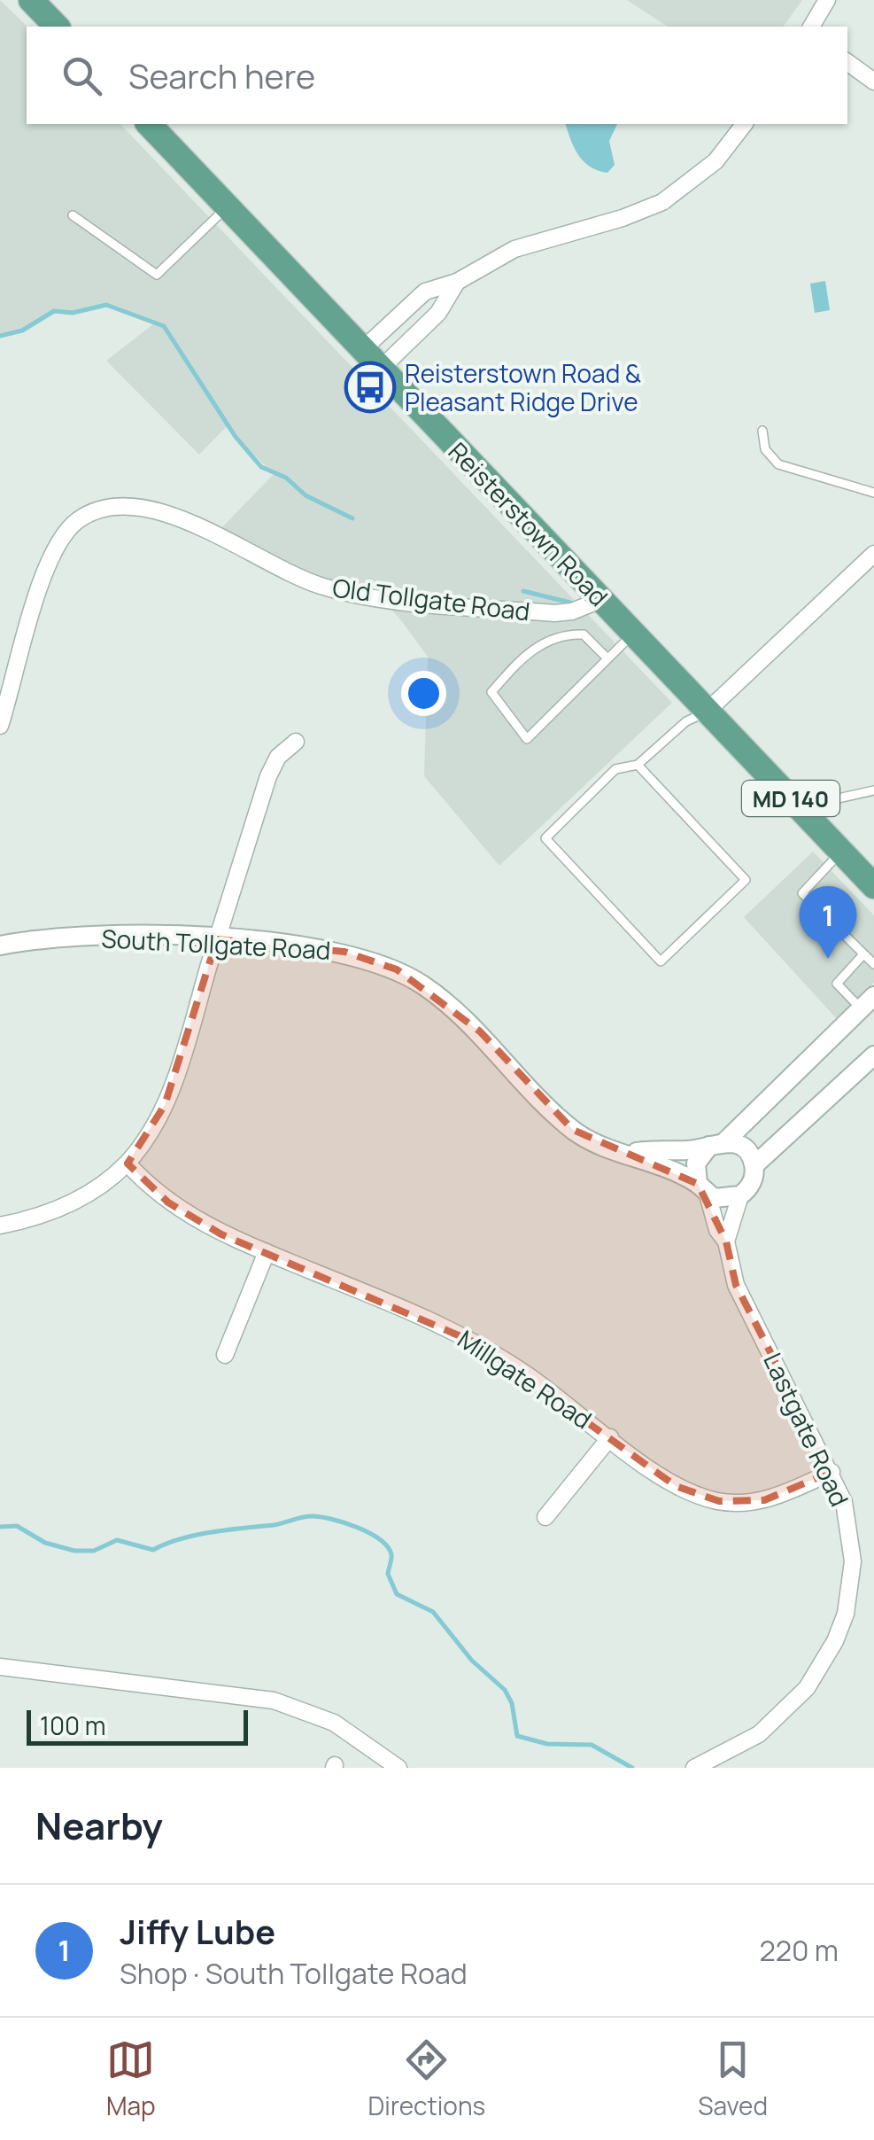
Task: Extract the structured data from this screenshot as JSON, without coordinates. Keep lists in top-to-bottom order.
{
  "streets": {
    "main road": ["Reisterstown Road", "MD 140"],
    "street": [
      "Old Tollgate Road",
      "South Tollgate Road",
      "Millgate Road",
      "Lastgate Road"
    ]
  },
  "crossings": [
    ["Reisterstown Road", "Old Tollgate Road"],
    ["South Tollgate Road", "Lastgate Road"],
    ["Millgate Road", "Lastgate Road"]
  ],
  "places": {
    "bus stop": ["Reisterstown Road & Pleasant Ridge Drive"]
  },
  "scale_bar": "100 m",
  "page": {
    "search": "Search here",
    "pins": "1",
    "scale": "100 m",
    "heading": "Nearby",
    "list": [
      {
        "mark": "1",
        "name": "Jiffy Lube",
        "note": "Shop · South Tollgate Road",
        "value": "220 m"
      }
    ],
    "nav": ["Map", "Directions", "Saved"]
  }
}
